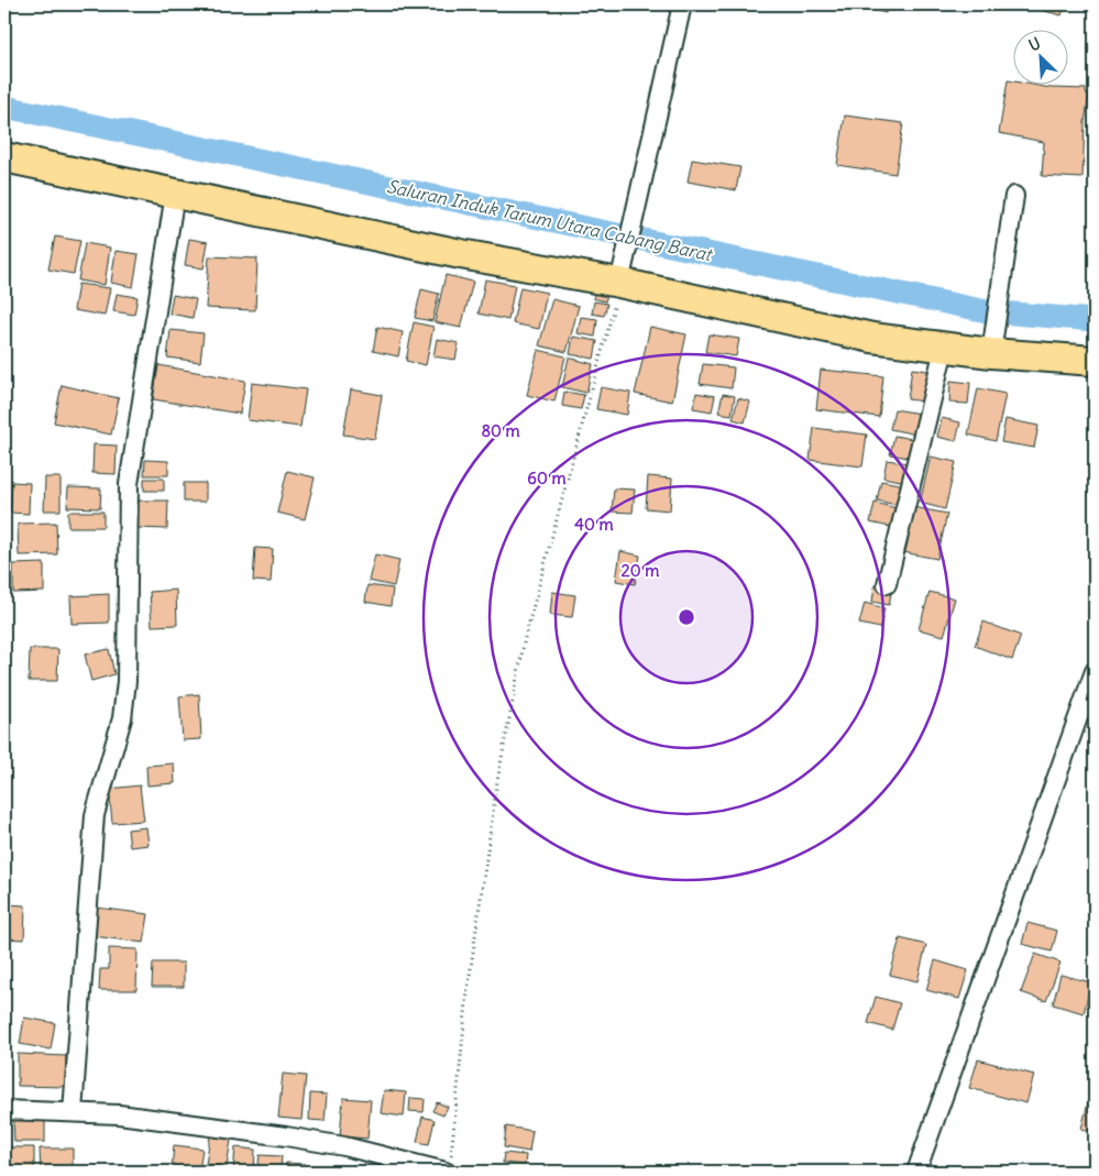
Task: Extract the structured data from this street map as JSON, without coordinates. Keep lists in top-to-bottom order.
{
  "water": ["Saluran Induk Tarum Utara Cabang Barat"],
  "north": "top left",
  "rings": [
    "80 m",
    "60 m",
    "40 m",
    "20 m"
  ]
}
